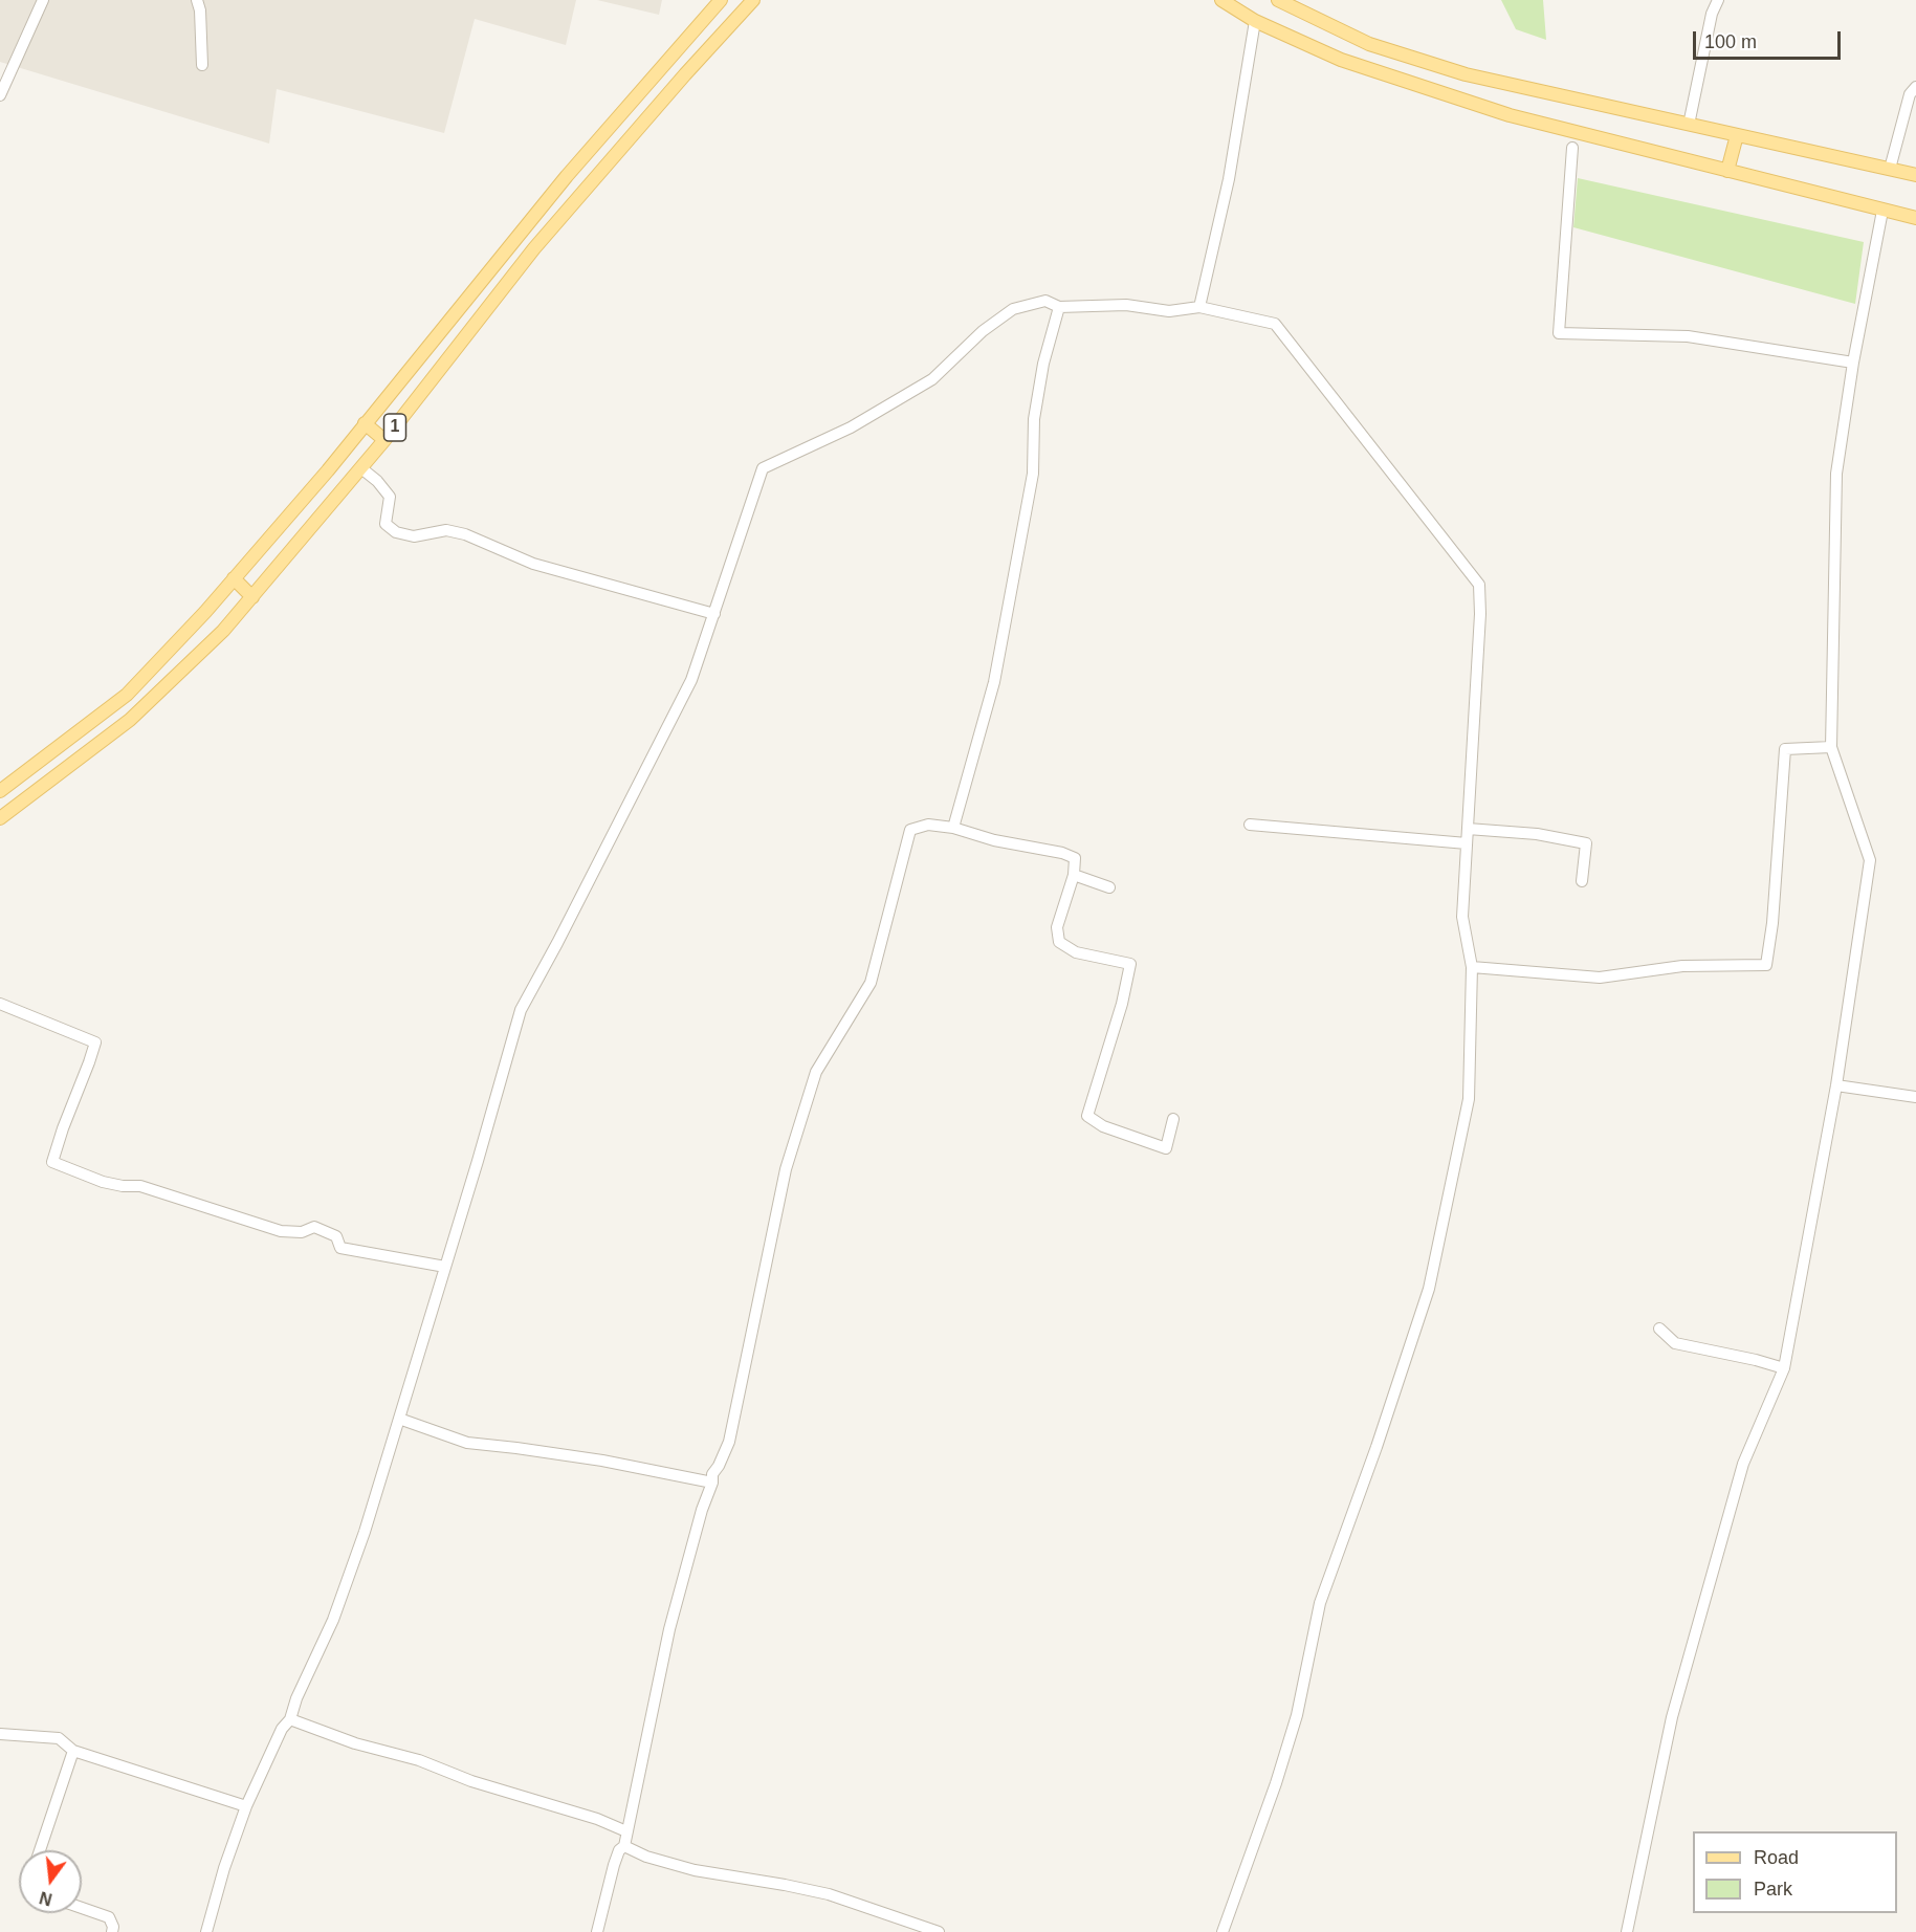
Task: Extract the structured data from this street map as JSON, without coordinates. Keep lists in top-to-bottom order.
{
  "streets": {
    "main road": ["1"]
  },
  "legend": ["Road", "Park"],
  "scale_bar": "100 m",
  "north": "bottom"
}
